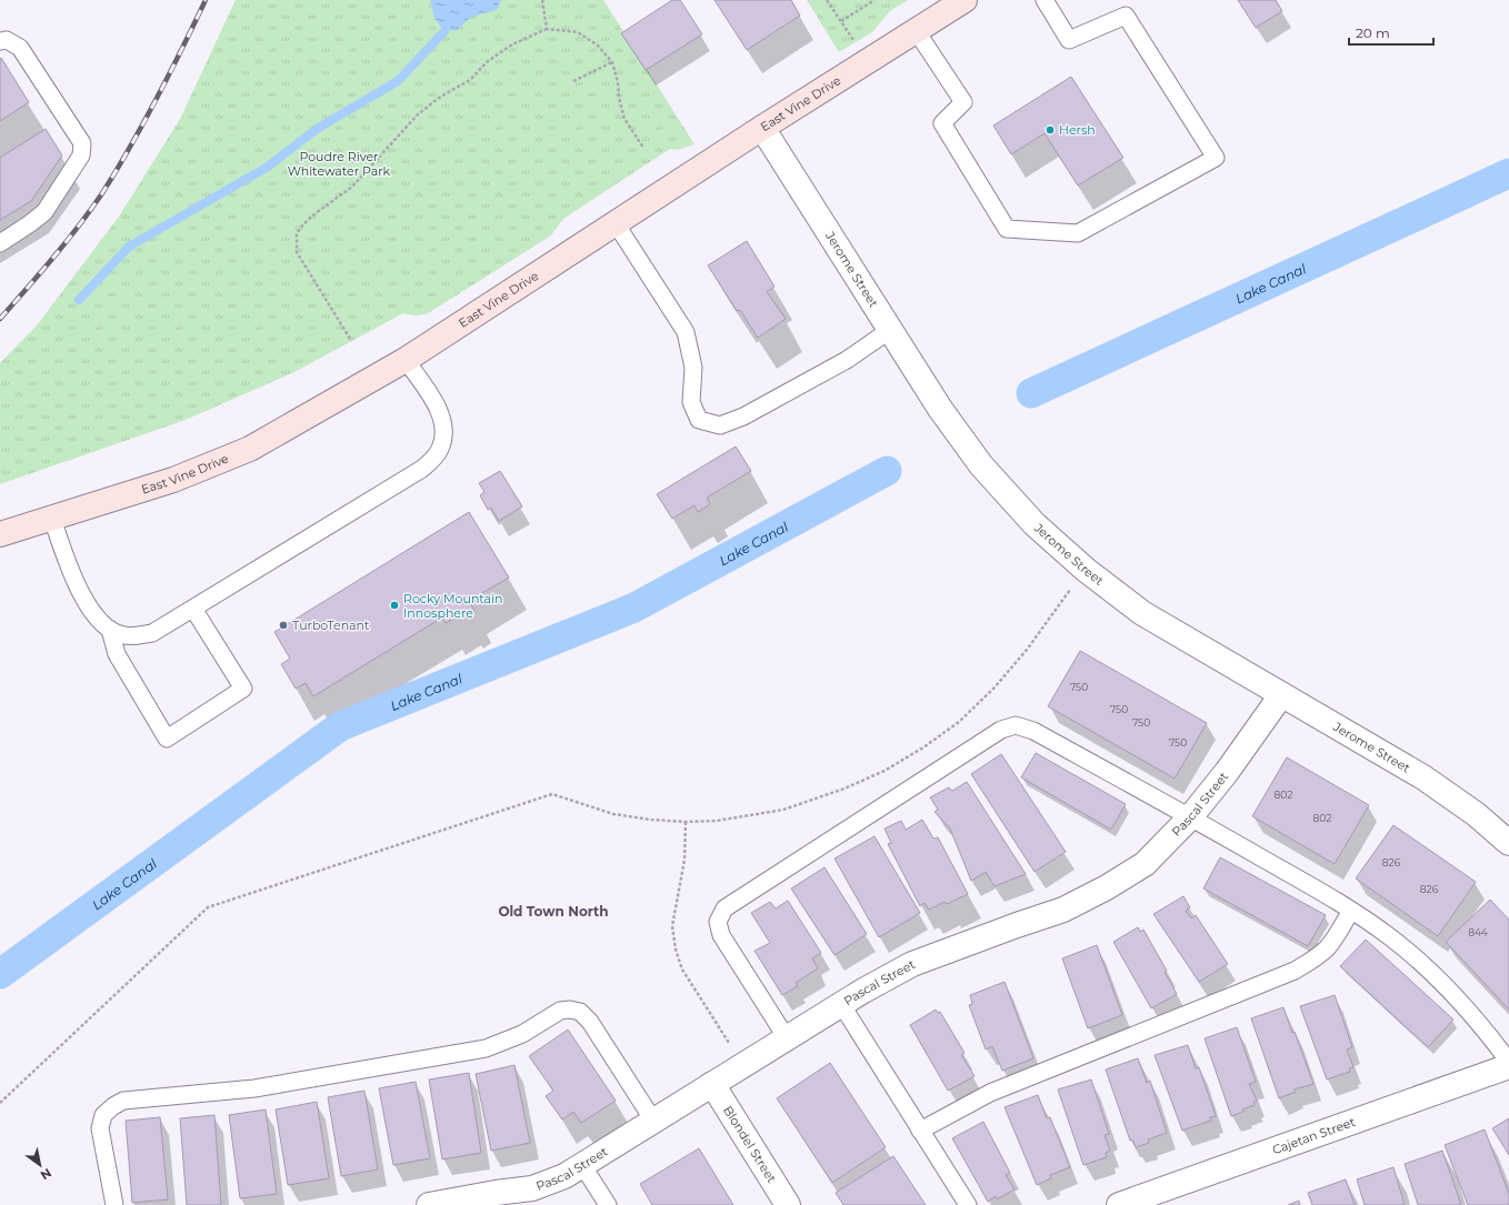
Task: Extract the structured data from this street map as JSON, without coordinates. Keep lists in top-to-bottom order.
{
  "streets": {
    "main road": ["East Vine Drive"],
    "street": [
      "Jerome Street",
      "Pascal Street",
      "Cajetan Street",
      "Blondel Street"
    ]
  },
  "crossings": [
    ["East Vine Drive", "Jerome Street"],
    ["Jerome Street", "Pascal Street"],
    ["Pascal Street", "Blondel Street"]
  ],
  "districts": ["Old Town North"],
  "water": ["Lake Canal"],
  "parks": ["Poudre River Whitewater Park"],
  "places": ["Hersh", "Rocky Mountain Innosphere", "TurboTenant"],
  "house_numbers": [
    "750",
    "750",
    "750",
    "750",
    "802",
    "802",
    "826",
    "826",
    "844"
  ],
  "scale_bar": "20 m",
  "north": "bottom right"
}
